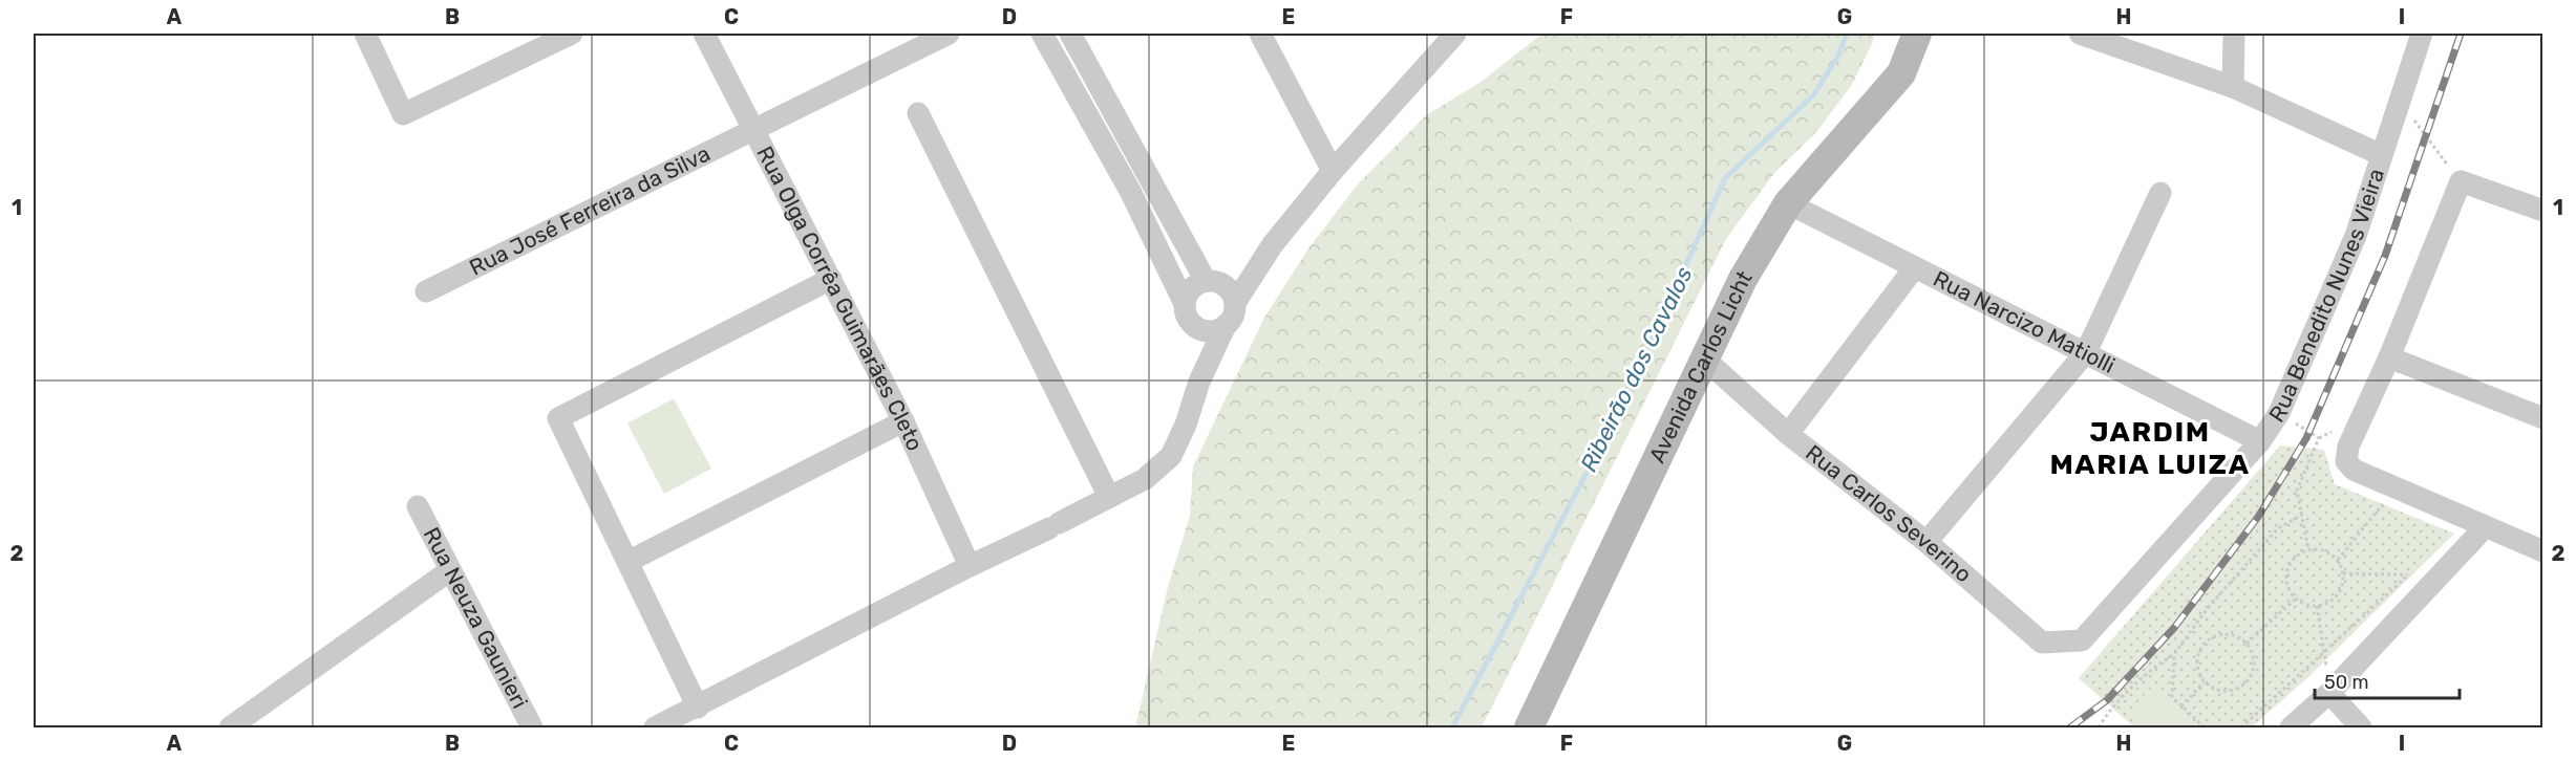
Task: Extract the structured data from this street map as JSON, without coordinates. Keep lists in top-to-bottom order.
{
  "streets": {
    "main road": ["Avenida Carlos Licht"],
    "street": [
      "Rua José Ferreira da Silva",
      "Rua Benedito Nunes Vieira",
      "Rua Olga Corrêa Guimarães Cleto",
      "Rua Narcizo Matiolli",
      "Rua Carlos Severino",
      "Rua Neuza Gaunieri"
    ]
  },
  "crossings": [
    ["Rua José Ferreira da Silva", "Rua Olga Corrêa Guimarães Cleto"],
    ["Rua Benedito Nunes Vieira", "Rua Narcizo Matiolli"],
    ["Rua Benedito Nunes Vieira", "Rua Carlos Severino"],
    ["Rua Narcizo Matiolli", "Avenida Carlos Licht"],
    ["Avenida Carlos Licht", "Rua Carlos Severino"]
  ],
  "districts": ["JARDIM MARIA LUIZA"],
  "water": ["Ribeirão dos Cavalos"],
  "scale_bar": "50 m",
  "grid": {
    "columns": [
      "A",
      "B",
      "C",
      "D",
      "E",
      "F",
      "G",
      "H",
      "I"
    ],
    "rows": ["1", "2"]
  }
}
